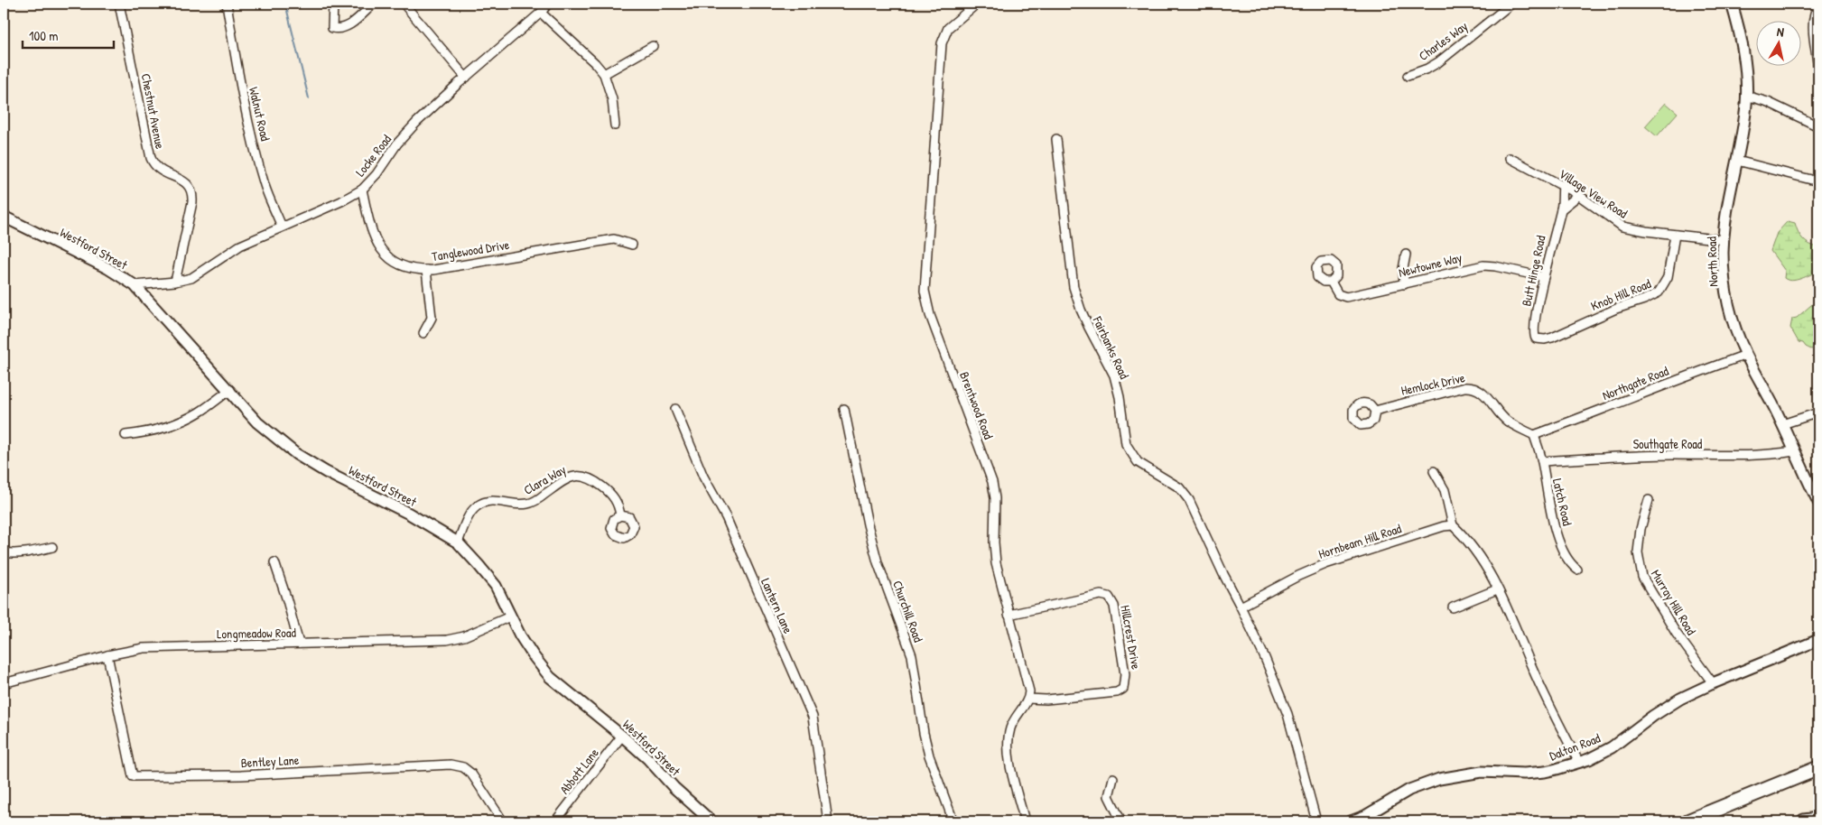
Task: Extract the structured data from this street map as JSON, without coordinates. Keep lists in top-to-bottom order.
{
  "streets": {
    "main road": ["Westford Street", "North Road", "Dalton Road"],
    "street": [
      "Charles Way",
      "Chestnut Avenue",
      "Walnut Road",
      "Locke Road",
      "Village View Road",
      "Tanglewood Drive",
      "Newtowne Way",
      "Butt Hinge Road",
      "Knob Hill Road",
      "Fairbanks Road",
      "Northgate Road",
      "Hemlock Drive",
      "Brentwood Road",
      "Southgate Road",
      "Clara Way",
      "Latch Road",
      "Hornbeam Hill Road",
      "Murray Hill Road",
      "Lantern Lane",
      "Churchill Road",
      "Longmeadow Road",
      "Hillcrest Drive",
      "Bentley Lane",
      "Abbott Lane"
    ]
  },
  "crossings": [
    ["Chestnut Avenue", "Locke Road"],
    ["Walnut Road", "Locke Road"],
    ["Locke Road", "Westford Street"],
    ["Locke Road", "Tanglewood Drive"],
    ["Village View Road", "North Road"],
    ["Village View Road", "Butt Hinge Road"],
    ["Village View Road", "Knob Hill Road"],
    ["Westford Street", "Clara Way"],
    ["Westford Street", "Longmeadow Road"],
    ["Westford Street", "Abbott Lane"],
    ["North Road", "Northgate Road"],
    ["North Road", "Southgate Road"],
    ["Newtowne Way", "Butt Hinge Road"],
    ["Butt Hinge Road", "Knob Hill Road"],
    ["Fairbanks Road", "Hornbeam Hill Road"],
    ["Northgate Road", "Hemlock Drive"],
    ["Northgate Road", "Latch Road"],
    ["Hemlock Drive", "Latch Road"],
    ["Brentwood Road", "Hillcrest Drive"],
    ["Southgate Road", "Latch Road"],
    ["Murray Hill Road", "Dalton Road"],
    ["Longmeadow Road", "Bentley Lane"]
  ],
  "scale_bar": "100 m",
  "north": "top"
}
